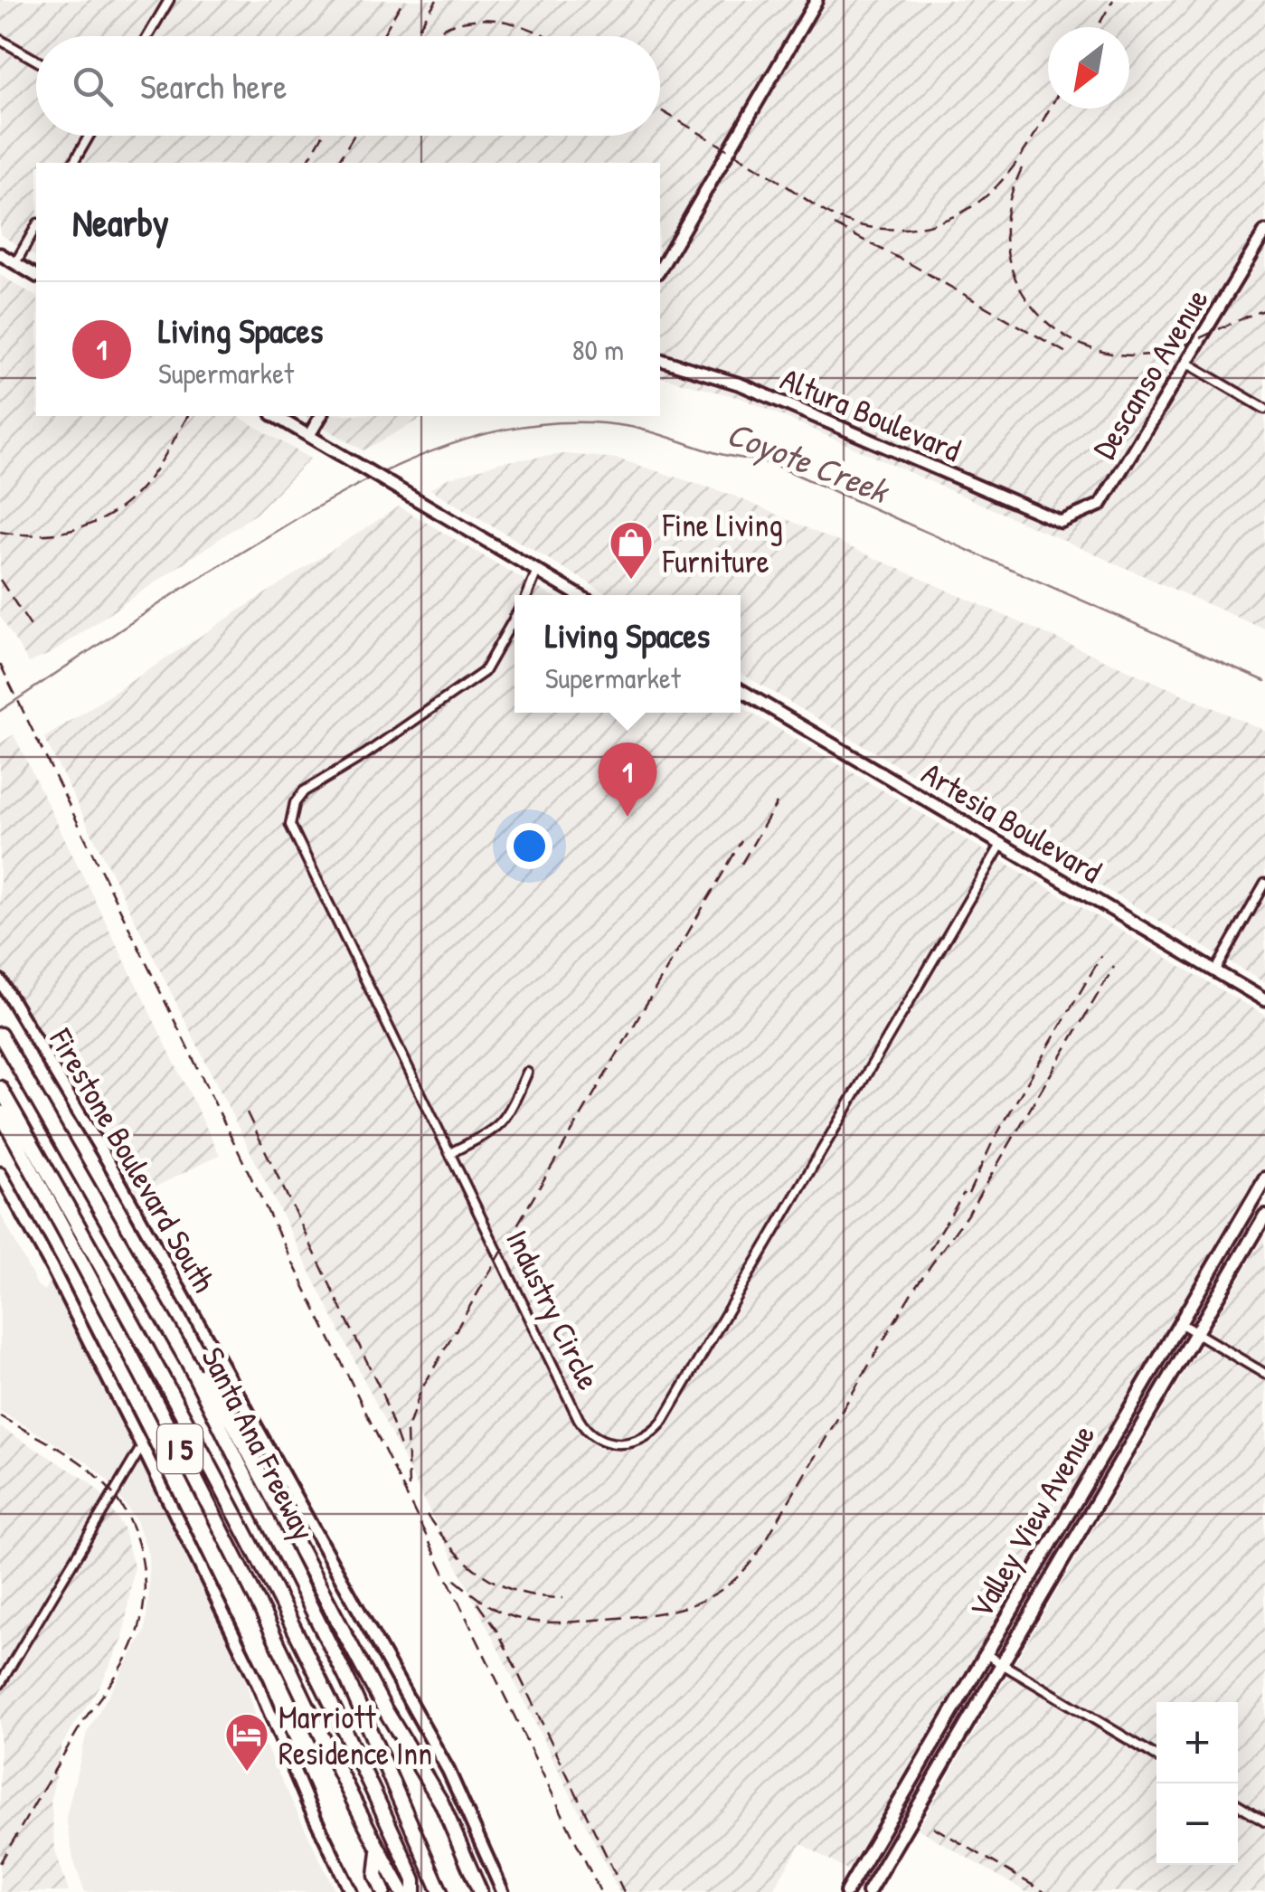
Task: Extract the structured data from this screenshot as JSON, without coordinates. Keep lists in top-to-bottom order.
{
  "streets": {
    "highway": ["Santa Ana Freeway", "I 5"],
    "main road": ["Valley View Avenue"],
    "street": [
      "Descanso Avenue",
      "Altura Boulevard",
      "Artesia Boulevard",
      "Firestone Boulevard South",
      "Industry Circle"
    ]
  },
  "crossings": [
    ["Descanso Avenue", "Altura Boulevard"],
    ["Artesia Boulevard", "Industry Circle"]
  ],
  "water": ["Coyote Creek"],
  "places": {
    "shop": ["Fine Living Furniture"],
    "hotel": ["Marriott Residence Inn"]
  },
  "north": "bottom left",
  "page": {
    "search": "Search here",
    "heading": "Nearby",
    "list": [
      {
        "mark": "1",
        "name": "Living Spaces",
        "note": "Supermarket",
        "value": "80 m"
      }
    ],
    "popup": ["Living Spaces", "Supermarket"],
    "pins": "1",
    "map_buttons": ["+", "−"]
  }
}
